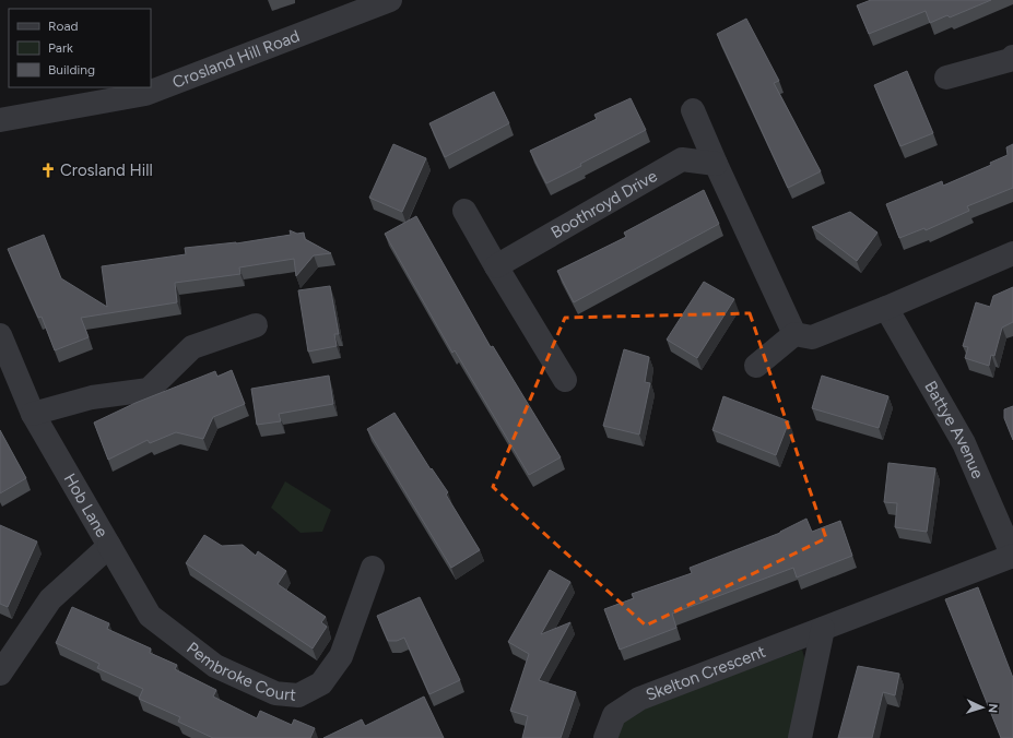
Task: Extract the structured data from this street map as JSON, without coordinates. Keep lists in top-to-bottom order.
{
  "streets": {
    "street": [
      "Crosland Hill Road",
      "Boothroyd Drive",
      "Battye Avenue",
      "Hob Lane",
      "Pembroke Court",
      "Skelton Crescent"
    ]
  },
  "crossings": [
    ["Battye Avenue", "Skelton Crescent"],
    ["Hob Lane", "Pembroke Court"]
  ],
  "places": {
    "church": ["Crosland Hill"]
  },
  "legend": ["Road", "Park", "Building"],
  "north": "right"
}
